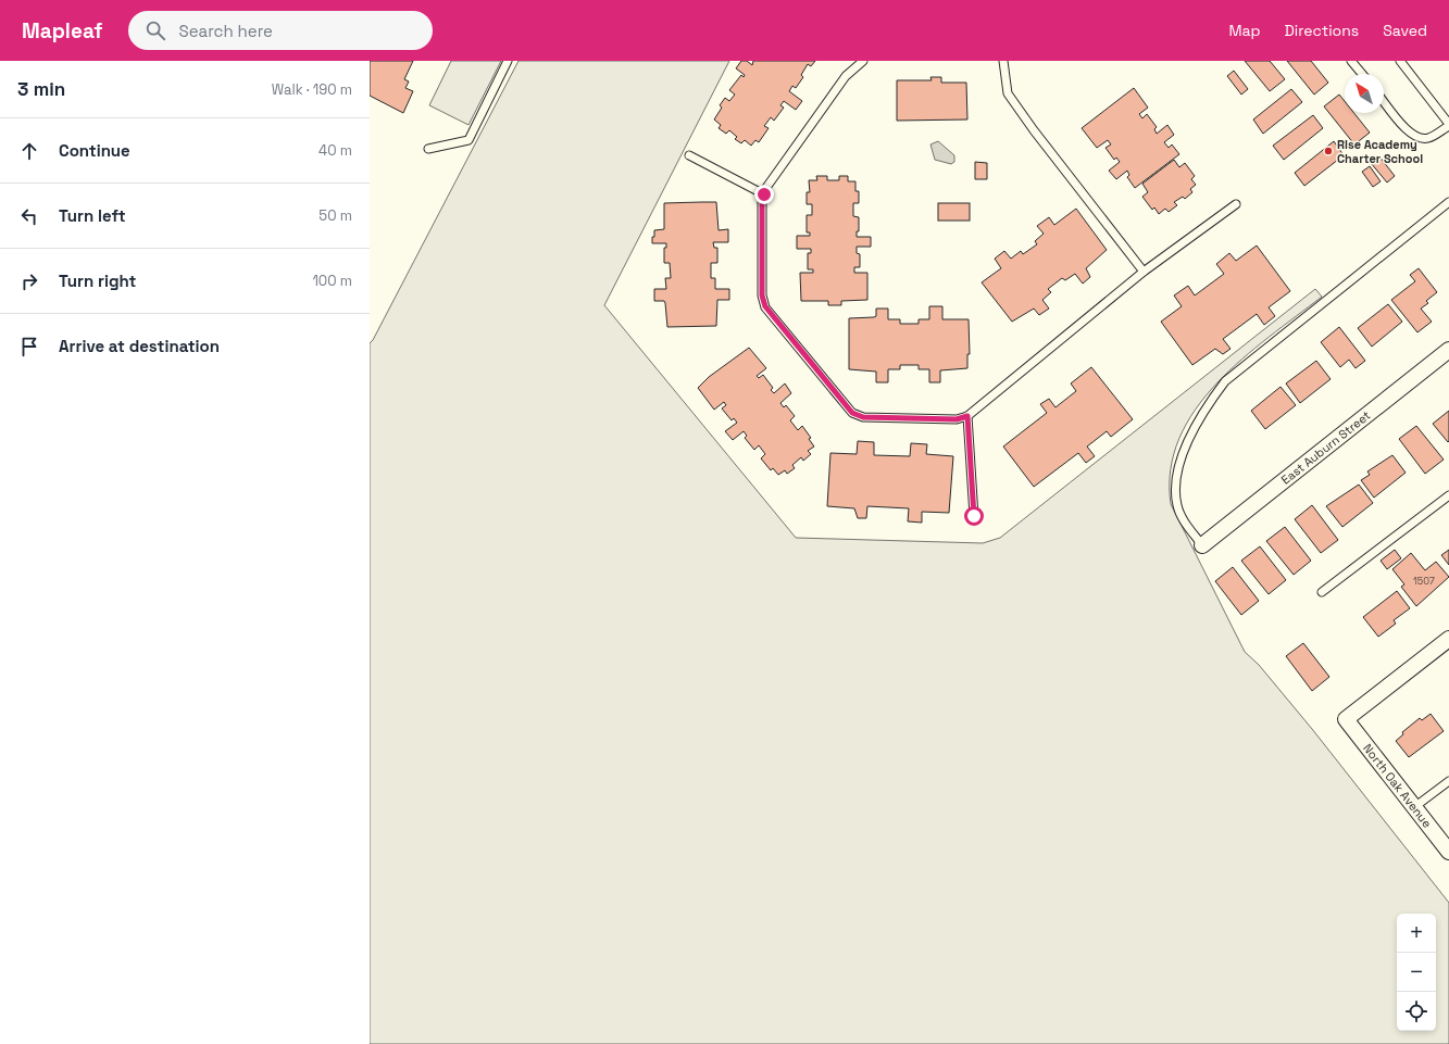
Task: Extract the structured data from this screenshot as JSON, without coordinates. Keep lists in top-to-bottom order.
{
  "streets": {
    "street": ["East Auburn Street", "North Oak Avenue"]
  },
  "places": ["Rise Academy Charter School"],
  "house_numbers": ["1507"],
  "north": "top left",
  "page": {
    "header": "Mapleaf",
    "search": "Search here",
    "nav": ["Map", "Directions", "Saved"],
    "heading": ["3 min", "Walk · 190 m"],
    "list": [
      ["Continue", "40 m"],
      ["Turn left", "50 m"],
      ["Turn right", "100 m"],
      "Arrive at destination"
    ],
    "map_buttons": ["+", "−"]
  }
}
